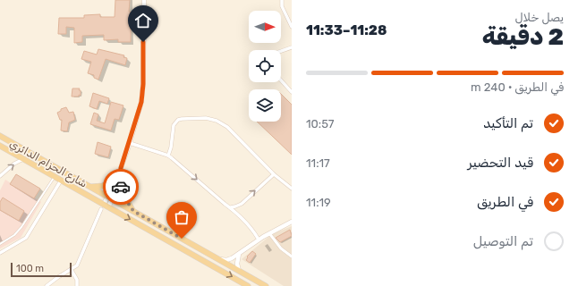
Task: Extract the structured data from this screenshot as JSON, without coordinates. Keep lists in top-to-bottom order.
{
  "streets": {
    "main road": ["شارع الحزام الدائري"]
  },
  "scale_bar": "100 m",
  "north": "right",
  "page": {
    "heading": ["2 دقيقة", "يصل خلال", "11:28–11:33"],
    "bar": "في الطريق · 240 m",
    "list": [
      ["تم التأكيد", "10:57"],
      ["قيد التحضير", "11:17"],
      ["في الطريق", "11:19"],
      "تم التوصيل"
    ],
    "scale": "100 m"
  }
}
